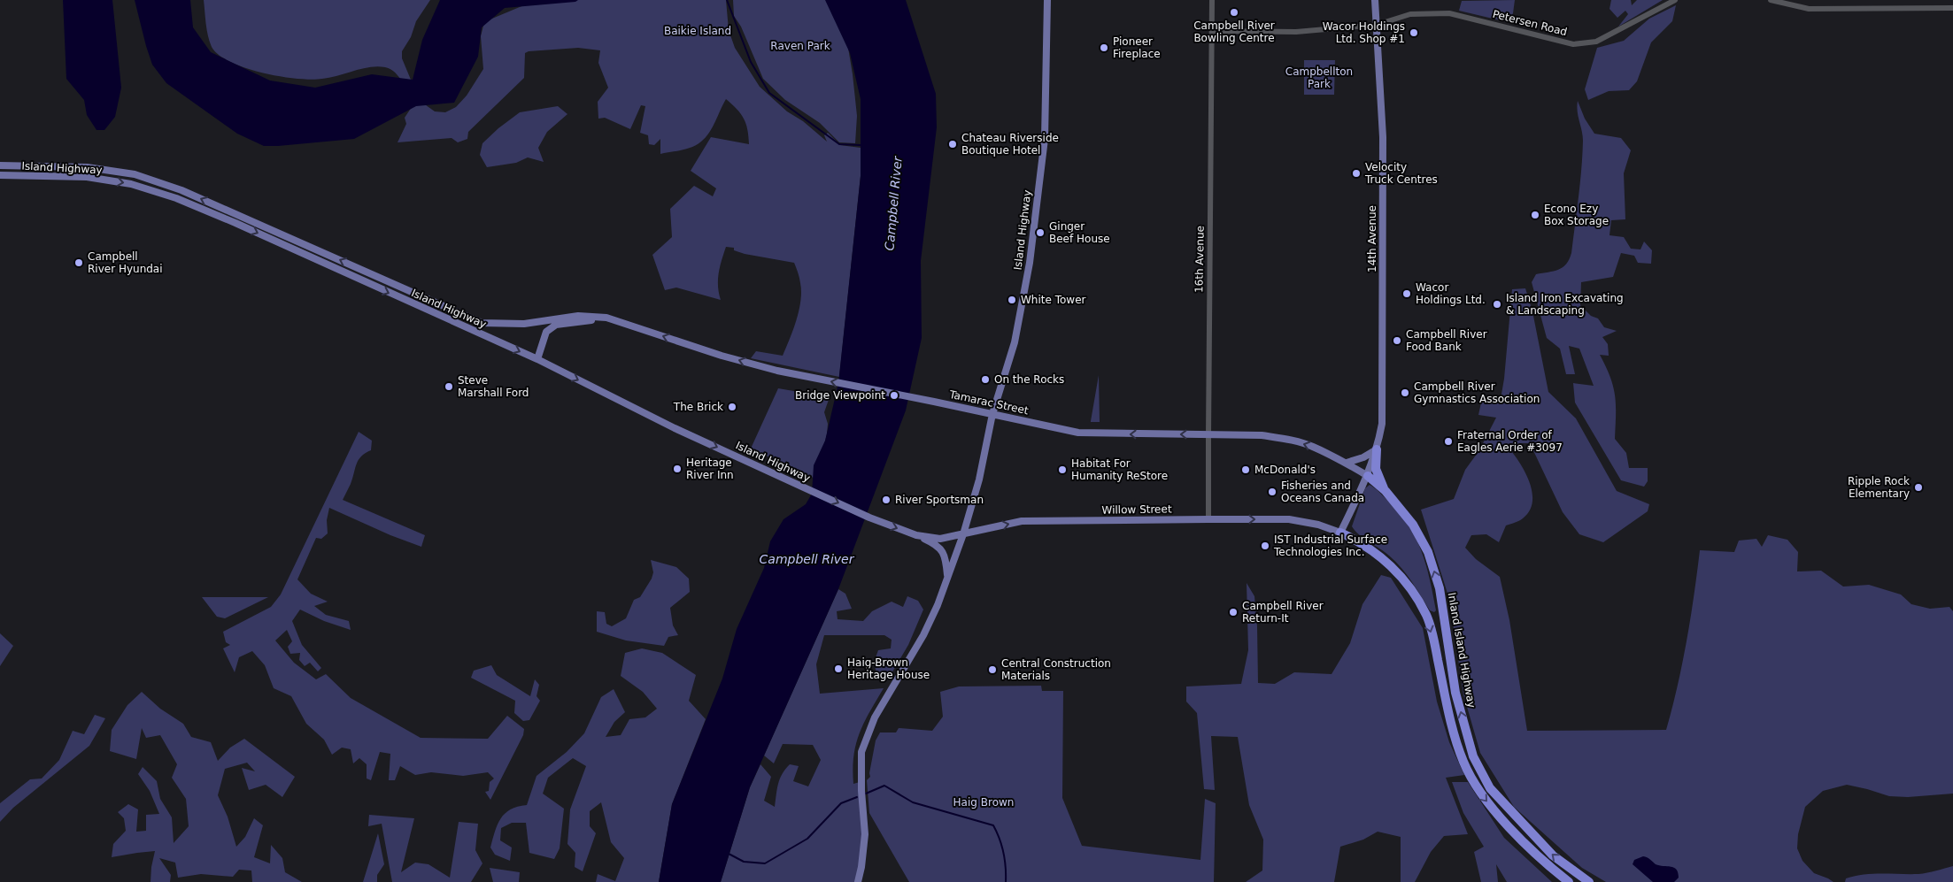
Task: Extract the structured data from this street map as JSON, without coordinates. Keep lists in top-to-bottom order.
{
  "streets": {
    "highway": ["Inland Island Highway"],
    "main road": [
      "Island Highway",
      "14th Avenue",
      "Tamarac Street",
      "Willow Street"
    ],
    "street": ["Petersen Road", "16th Avenue"]
  },
  "crossings": [
    ["Petersen Road", "14th Avenue"],
    ["Petersen Road", "16th Avenue"],
    ["Island Highway", "Tamarac Street"],
    ["Island Highway", "Willow Street"],
    ["14th Avenue", "Tamarac Street"],
    ["14th Avenue", "Inland Island Highway"],
    ["16th Avenue", "Tamarac Street"],
    ["16th Avenue", "Willow Street"],
    ["Tamarac Street", "Inland Island Highway"]
  ],
  "one_way": ["Tamarac Street", "Willow Street"],
  "water": ["Campbell River"],
  "parks": [
    "Baikie Island",
    "Raven Park",
    "Campbellton Park",
    "Haig Brown"
  ],
  "places": [
    "Campbell River Bowling Centre",
    "Wacor Holdings Ltd. Shop #1",
    "Pioneer Fireplace",
    "Chateau Riverside Boutique Hotel",
    "Velocity Truck Centres",
    "Econo Ezy Box Storage",
    "Ginger Beef House",
    "Campbell River Hyundai",
    "Wacor Holdings Ltd.",
    "White Tower",
    "Island Iron Excavating & Landscaping",
    "Campbell River Food Bank",
    "On the Rocks",
    "Steve Marshall Ford",
    "Campbell River Gymnastics Association",
    "Bridge Viewpoint",
    "The Brick",
    "Fraternal Order of Eagles Aerie #3097",
    "Heritage River Inn",
    "Habitat For Humanity ReStore",
    "McDonald's",
    "Ripple Rock Elementary",
    "Fisheries and Oceans Canada",
    "River Sportsman",
    "IST Industrial Surface Technologies Inc.",
    "Campbell River Return-It",
    "Haig-Brown Heritage House",
    "Central Construction Materials"
  ]
}
